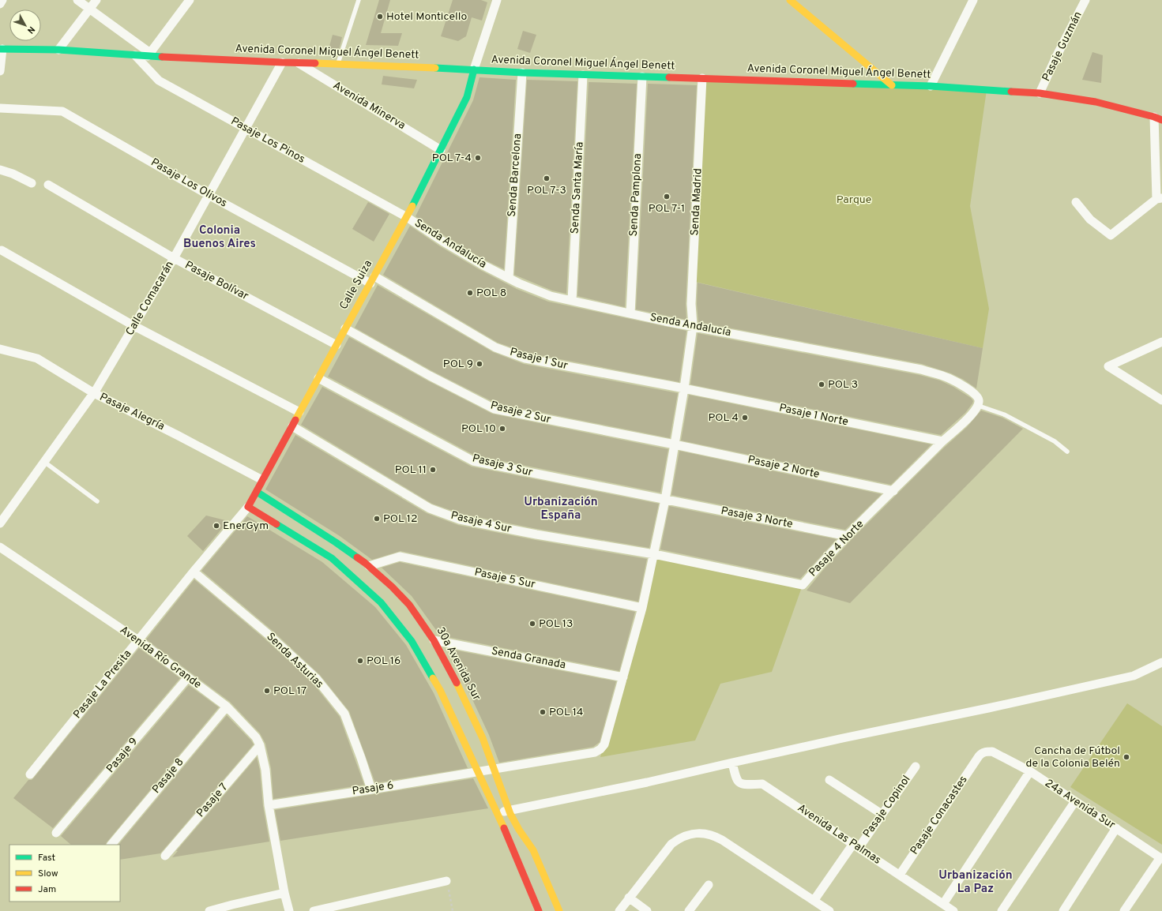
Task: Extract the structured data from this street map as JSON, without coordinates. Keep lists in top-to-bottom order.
{
  "streets": {
    "street": [
      "Pasaje Guzmán",
      "Avenida Coronel Miguel Ángel Benett",
      "Avenida Minerva",
      "Pasaje Los Pinos",
      "Senda Barcelona",
      "Pasaje Los Olivos",
      "Senda Santa María",
      "Senda Pamplona",
      "Senda Madrid",
      "Senda Andalucía",
      "Pasaje Bolívar",
      "Calle Suiza",
      "Calle Comacarán",
      "Pasaje 1 Sur",
      "Pasaje Alegría",
      "Pasaje 2 Sur",
      "Pasaje 1 Norte",
      "Pasaje 3 Sur",
      "Pasaje 2 Norte",
      "Pasaje 3 Norte",
      "Pasaje 4 Sur",
      "Pasaje 4 Norte",
      "Pasaje 5 Sur",
      "Avenida Río Grande",
      "Senda Granada",
      "Senda Asturias",
      "30a Avenida Sur",
      "Pasaje La Presita",
      "Pasaje 9",
      "Pasaje 8",
      "Pasaje 6",
      "Pasaje 7",
      "24a Avenida Sur",
      "Pasaje Copinol",
      "Pasaje Conacastes",
      "Avenida Las Palmas"
    ]
  },
  "crossings": [
    ["Pasaje Guzmán", "Avenida Coronel Miguel Ángel Benett"],
    ["Avenida Coronel Miguel Ángel Benett", "Avenida Minerva"],
    ["Avenida Coronel Miguel Ángel Benett", "Pasaje Los Pinos"],
    ["Avenida Coronel Miguel Ángel Benett", "Senda Barcelona"],
    ["Avenida Coronel Miguel Ángel Benett", "Senda Santa María"],
    ["Avenida Coronel Miguel Ángel Benett", "Senda Pamplona"],
    ["Avenida Coronel Miguel Ángel Benett", "Senda Madrid"],
    ["Avenida Coronel Miguel Ángel Benett", "Calle Suiza"],
    ["Avenida Coronel Miguel Ángel Benett", "Calle Comacarán"],
    ["Avenida Minerva", "Calle Suiza"],
    ["Pasaje Los Pinos", "Senda Andalucía"],
    ["Pasaje Los Pinos", "Calle Suiza"],
    ["Pasaje Los Pinos", "Calle Comacarán"],
    ["Senda Barcelona", "Senda Andalucía"],
    ["Pasaje Los Olivos", "Calle Suiza"],
    ["Pasaje Los Olivos", "Calle Comacarán"],
    ["Pasaje Los Olivos", "Pasaje 1 Sur"],
    ["Senda Santa María", "Senda Andalucía"],
    ["Senda Pamplona", "Senda Andalucía"],
    ["Senda Madrid", "Senda Andalucía"],
    ["Senda Madrid", "Pasaje 1 Sur"],
    ["Senda Madrid", "Pasaje 2 Sur"],
    ["Senda Madrid", "Pasaje 1 Norte"],
    ["Senda Madrid", "Pasaje 3 Sur"],
    ["Senda Madrid", "Pasaje 2 Norte"],
    ["Senda Madrid", "Pasaje 3 Norte"],
    ["Senda Madrid", "Pasaje 4 Sur"],
    ["Senda Madrid", "Pasaje 4 Norte"],
    ["Senda Madrid", "Pasaje 5 Sur"],
    ["Senda Madrid", "Senda Granada"],
    ["Senda Madrid", "Pasaje 6"],
    ["Senda Andalucía", "Calle Suiza"],
    ["Senda Andalucía", "Pasaje 4 Norte"],
    ["Pasaje Bolívar", "Calle Suiza"],
    ["Pasaje Bolívar", "Calle Comacarán"],
    ["Calle Suiza", "Pasaje 1 Sur"],
    ["Calle Suiza", "Pasaje Alegría"],
    ["Calle Suiza", "Pasaje 2 Sur"],
    ["Calle Suiza", "Pasaje 3 Sur"],
    ["Calle Suiza", "Pasaje 4 Sur"],
    ["Calle Suiza", "30a Avenida Sur"],
    ["Calle Suiza", "Pasaje La Presita"],
    ["Calle Comacarán", "Pasaje Alegría"],
    ["Pasaje 1 Sur", "Pasaje 1 Norte"],
    ["Pasaje 2 Sur", "Pasaje 2 Norte"],
    ["Pasaje 1 Norte", "Pasaje 4 Norte"],
    ["Pasaje 3 Sur", "Pasaje 3 Norte"],
    ["Pasaje 2 Norte", "Pasaje 4 Norte"],
    ["Pasaje 3 Norte", "Pasaje 4 Norte"],
    ["Pasaje 4 Sur", "Pasaje 4 Norte"],
    ["Pasaje 5 Sur", "30a Avenida Sur"],
    ["Avenida Río Grande", "Pasaje La Presita"],
    ["Avenida Río Grande", "Pasaje 9"],
    ["Avenida Río Grande", "Pasaje 8"],
    ["Avenida Río Grande", "Pasaje 6"],
    ["Avenida Río Grande", "Pasaje 7"],
    ["Senda Granada", "30a Avenida Sur"],
    ["Senda Granada", "Pasaje 6"],
    ["Senda Asturias", "Pasaje La Presita"],
    ["Senda Asturias", "Pasaje 6"],
    ["30a Avenida Sur", "Pasaje 6"],
    ["24a Avenida Sur", "Pasaje Conacastes"],
    ["Pasaje Copinol", "Avenida Las Palmas"],
    ["Pasaje Conacastes", "Avenida Las Palmas"]
  ],
  "districts": ["Colonia Buenos Aires", "Urbanización España", "Urbanización La Paz"],
  "parks": ["Parque"],
  "places": [
    "Hotel Monticello",
    "POL 7-4",
    "POL 7-3",
    "POL 7-1",
    "POL 8",
    "POL 9",
    "POL 3",
    "POL 4",
    "POL 10",
    "POL 11",
    "POL 12",
    "EnerGym",
    "POL 13",
    "POL 16",
    "POL 17",
    "POL 14",
    "Cancha de Fútbol de la Colonia Belén"
  ],
  "legend": ["Fast", "Slow", "Jam"],
  "north": "bottom right"
}
